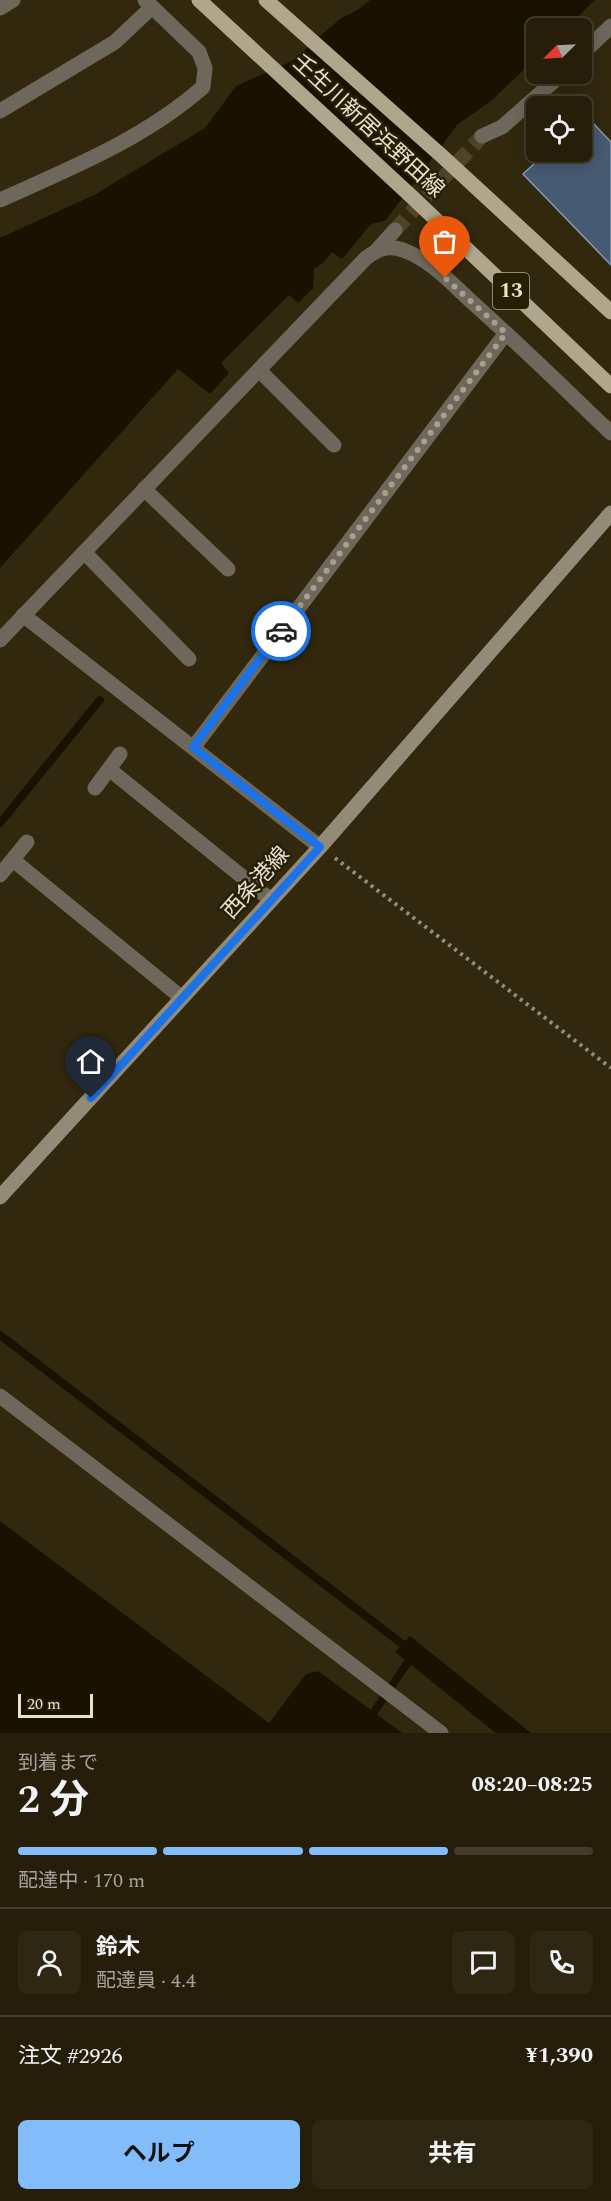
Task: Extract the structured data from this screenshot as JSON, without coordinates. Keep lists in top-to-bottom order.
{
  "streets": {
    "main road": ["壬生川新居浜野田線", "13", "西条港線"]
  },
  "scale_bar": "20 m",
  "north": "bottom left",
  "page": {
    "scale": "20 m",
    "heading": ["2 分", "到着まで", "08:20–08:25"],
    "panel": [
      "鈴木",
      "配達員 · 4.4",
      "注文 #2926",
      "¥1,390"
    ],
    "bar": "配達中 · 170 m",
    "buttons": ["ヘルプ", "共有"]
  }
}
